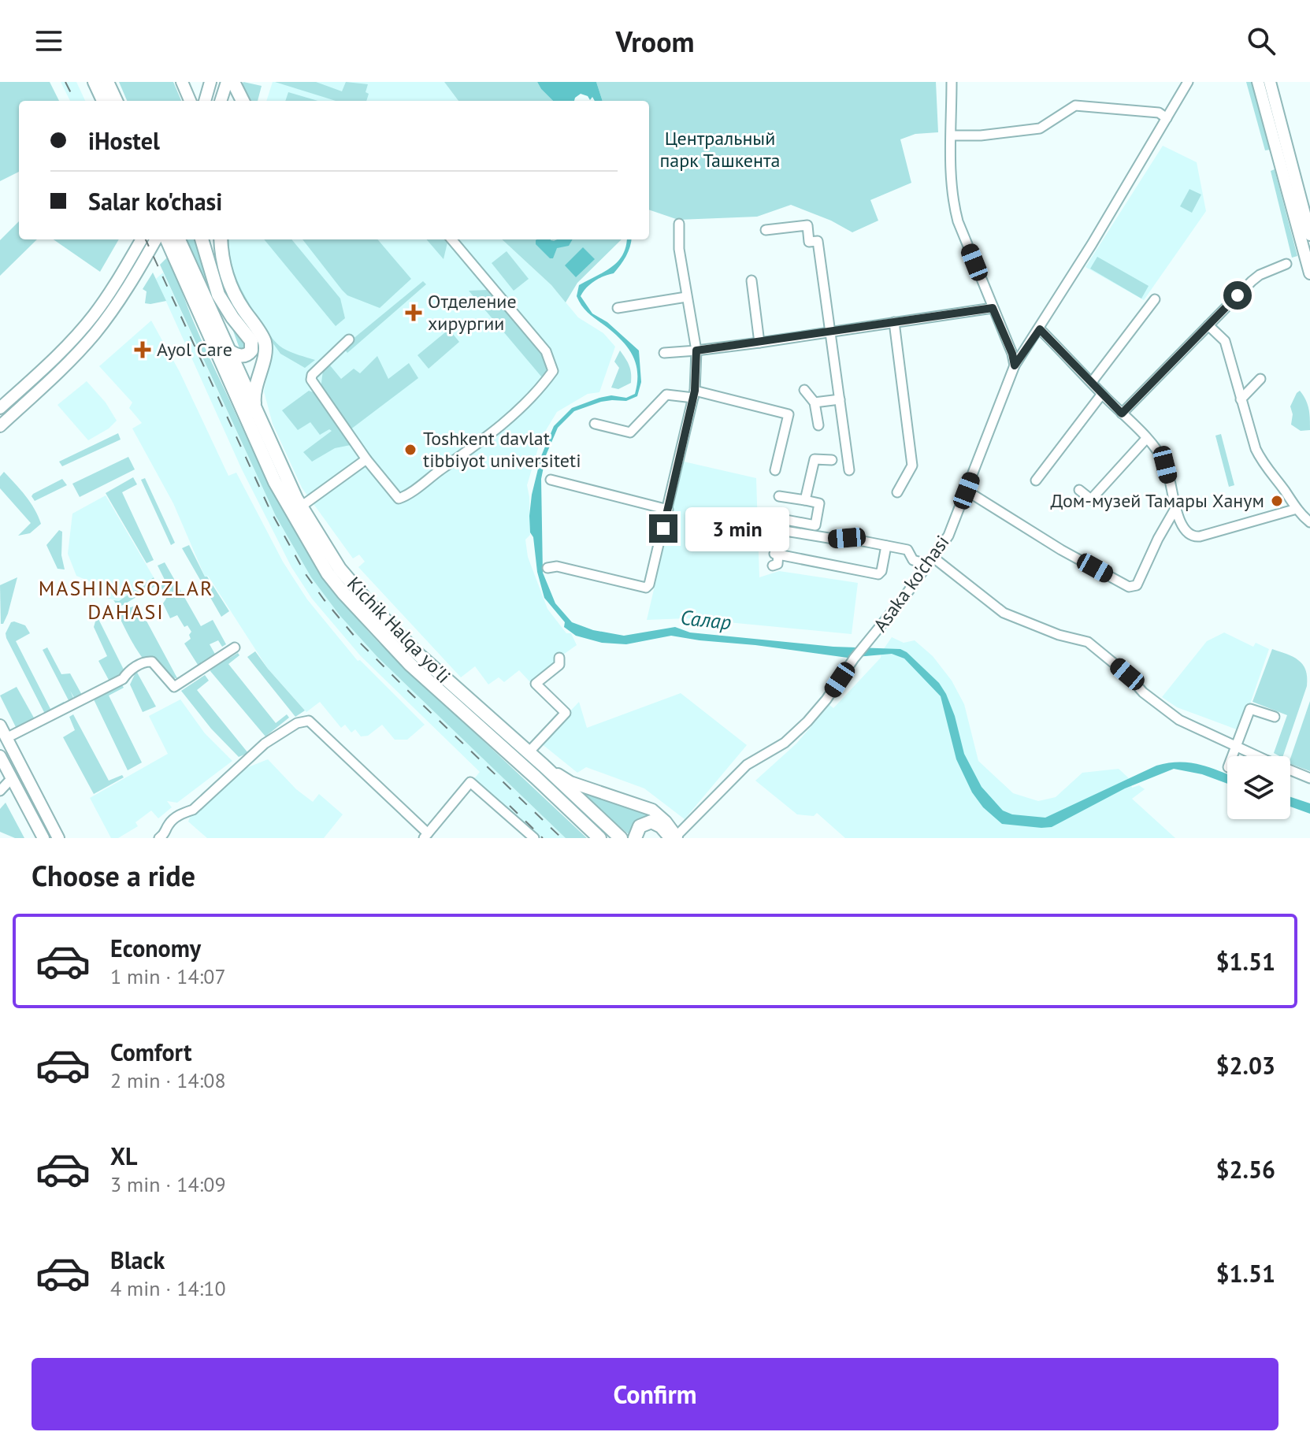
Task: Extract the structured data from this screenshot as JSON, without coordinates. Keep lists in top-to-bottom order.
{
  "streets": {
    "highway": ["Kichik Halqa yo'li"],
    "street": ["Asaka ko'chasi"]
  },
  "districts": ["MASHINASOZLAR DAHASI"],
  "water": ["Салар"],
  "parks": ["Центральный парк Ташкента"],
  "places": {
    "health": ["Отделение хирургии", "Ayol Care"],
    "other": ["Toshkent davlat tibbiyot universiteti", "Дом-музей Тамары Ханум"]
  },
  "page": {
    "header": "Vroom",
    "banner": ["iHostel", "Salar ko'chasi"],
    "bubble": "3 min",
    "heading": "Choose a ride",
    "list": [
      {
        "name": "Economy",
        "note": "1 min · 14:07",
        "value": "$1.51"
      },
      {
        "name": "Comfort",
        "note": "2 min · 14:08",
        "value": "$2.03"
      },
      {
        "name": "XL",
        "note": "3 min · 14:09",
        "value": "$2.56"
      },
      {
        "name": "Black",
        "note": "4 min · 14:10",
        "value": "$1.51"
      }
    ],
    "buttons": "Confirm"
  }
}
